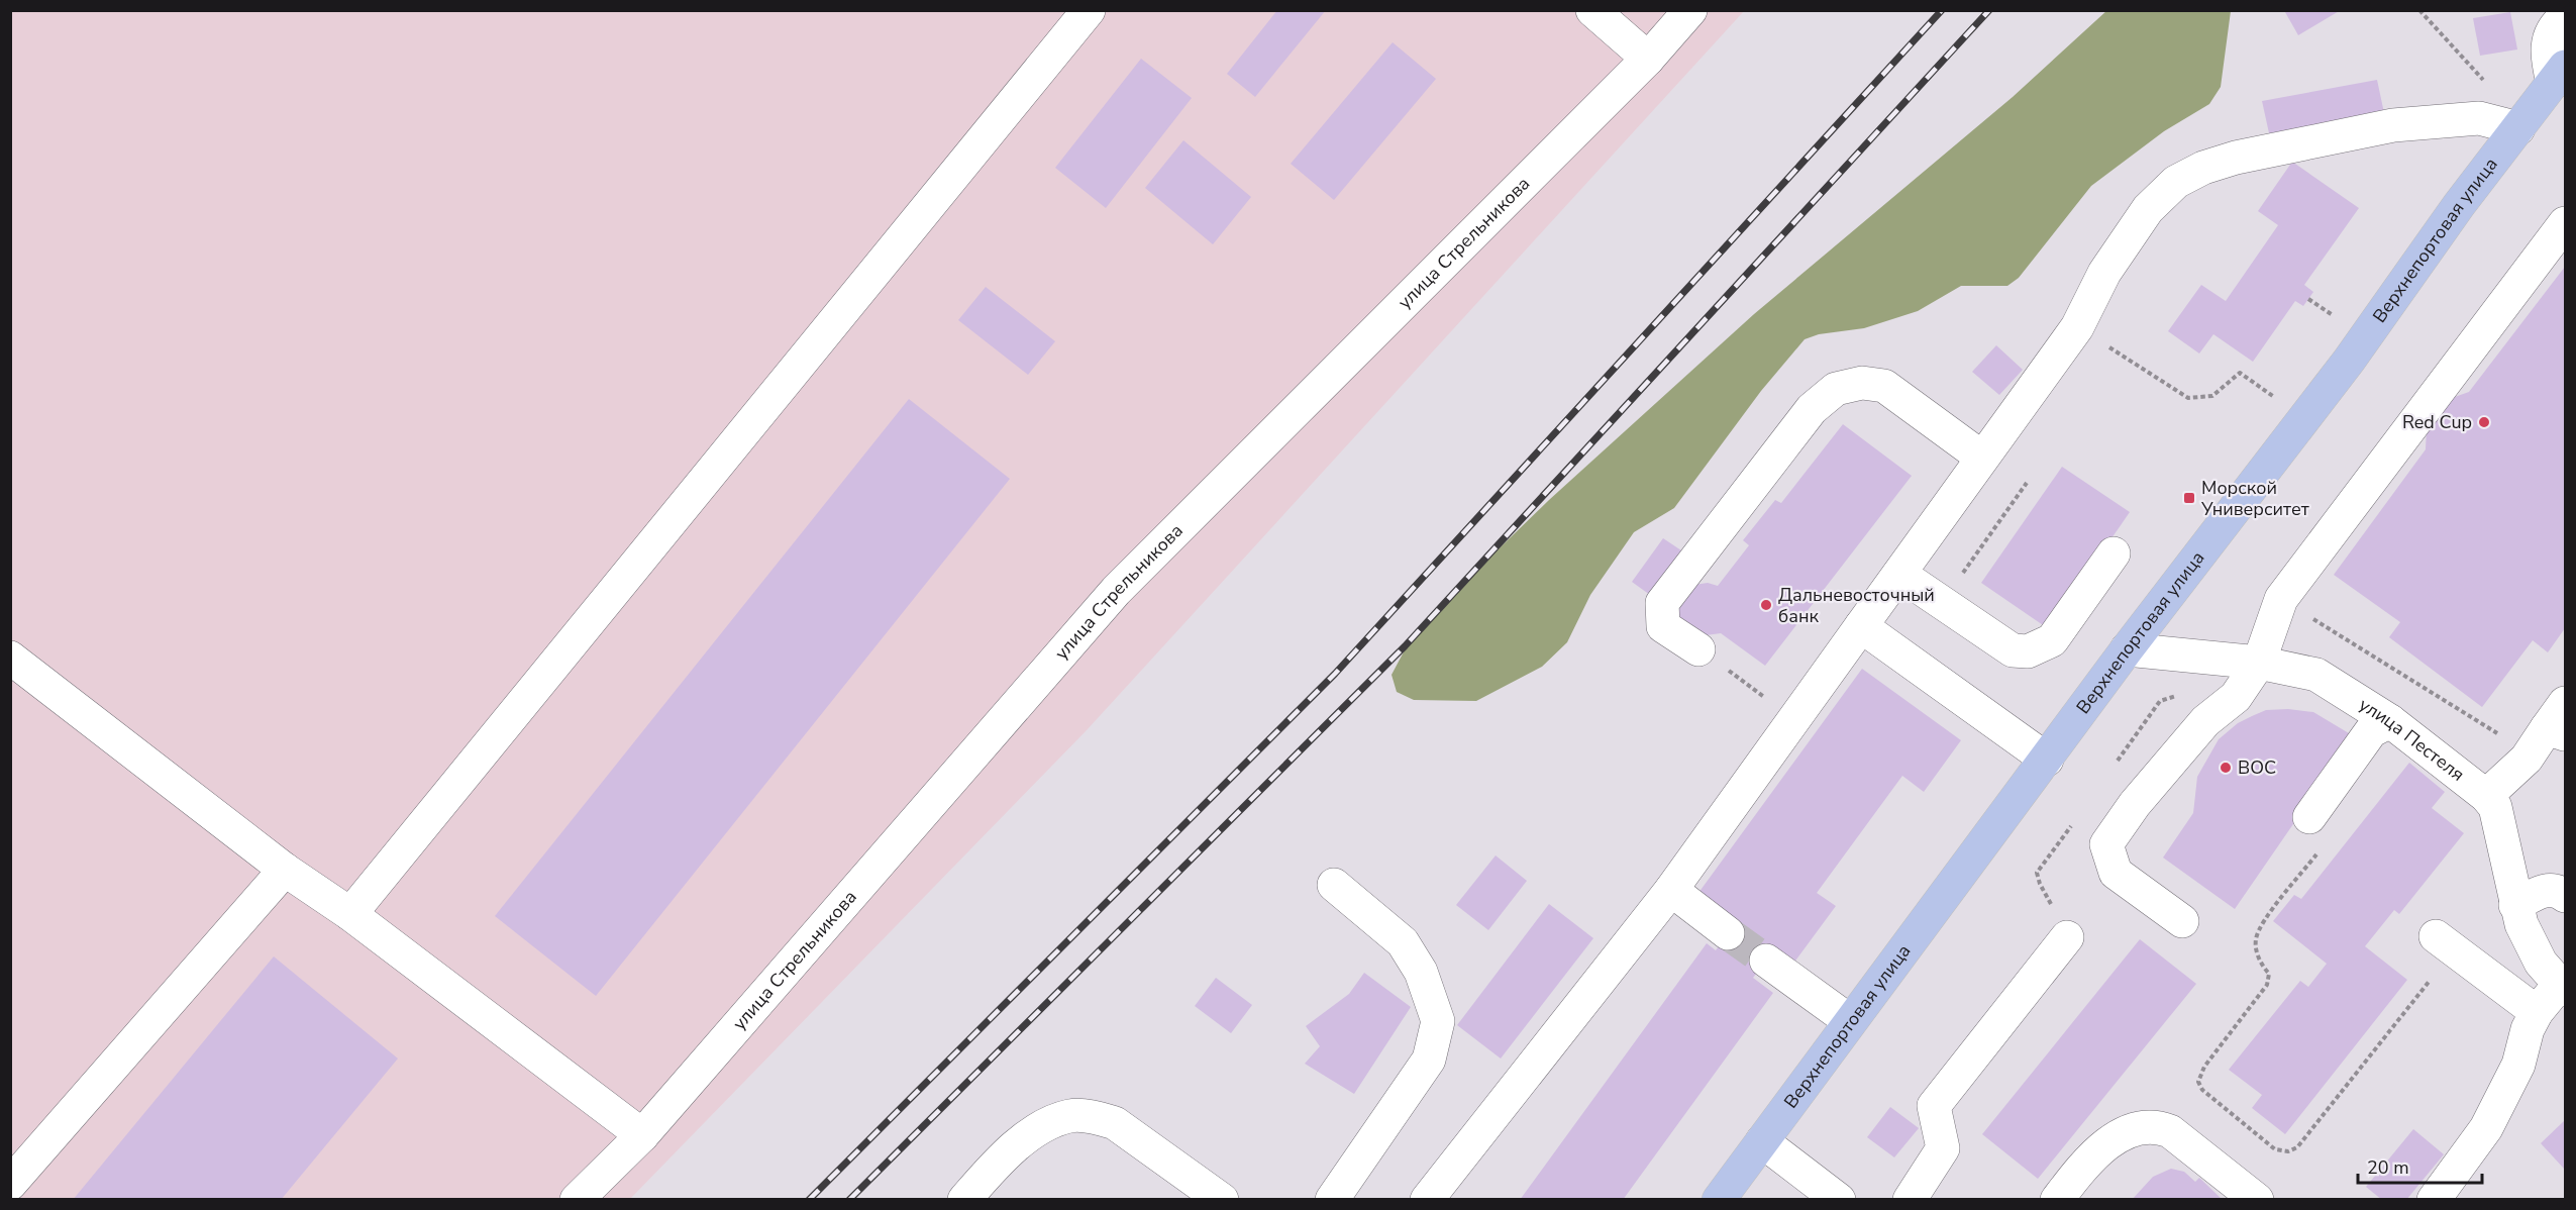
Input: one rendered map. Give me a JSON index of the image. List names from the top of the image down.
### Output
{
  "streets": {
    "main road": ["Верхнепортовая улица"],
    "street": ["улица Стрельникова", "улица Пестеля"]
  },
  "crossings": [
    ["Верхнепортовая улица", "улица Пестеля"]
  ],
  "places": {
    "other": ["Red Cup", "Дальневосточный банк", "BOC"],
    "transit": ["Морской Университет"]
  },
  "scale_bar": "20 m"
}
